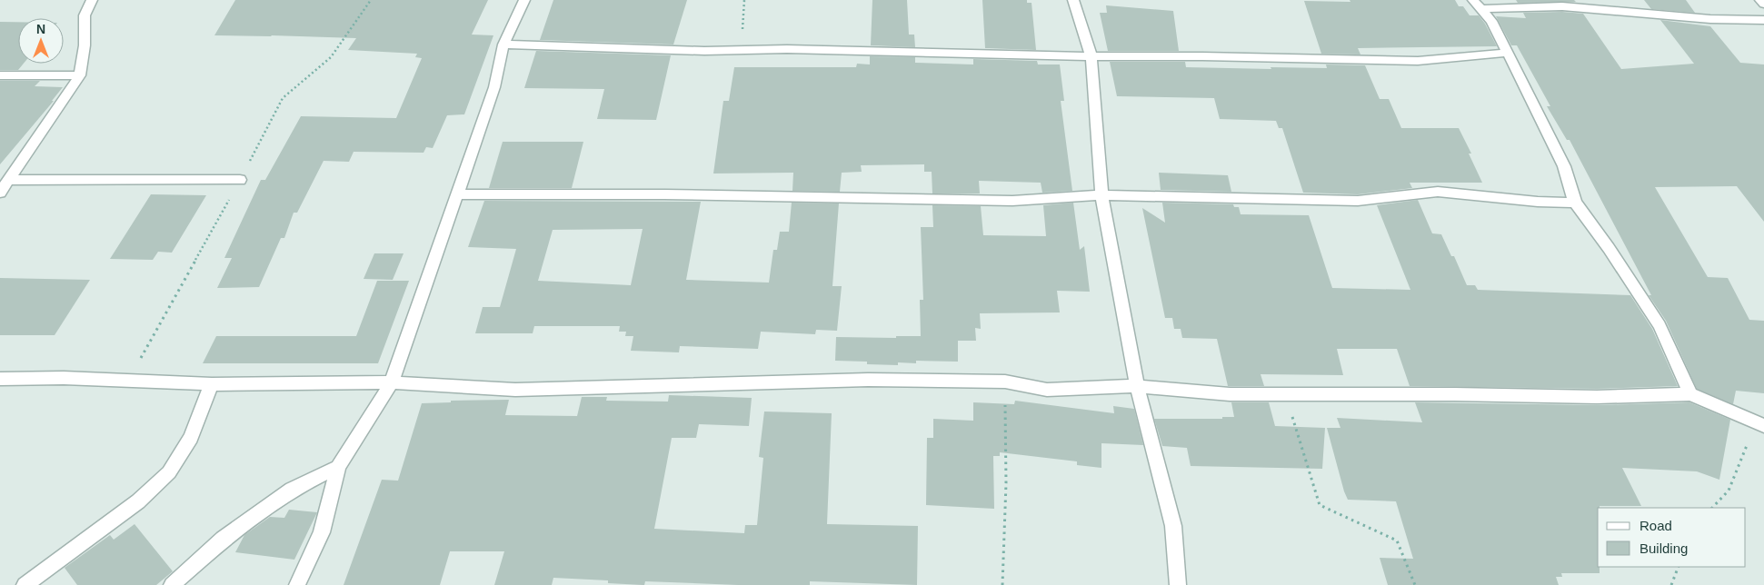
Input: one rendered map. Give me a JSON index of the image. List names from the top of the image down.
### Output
{
  "legend": ["Road", "Building"],
  "north": "top"
}
